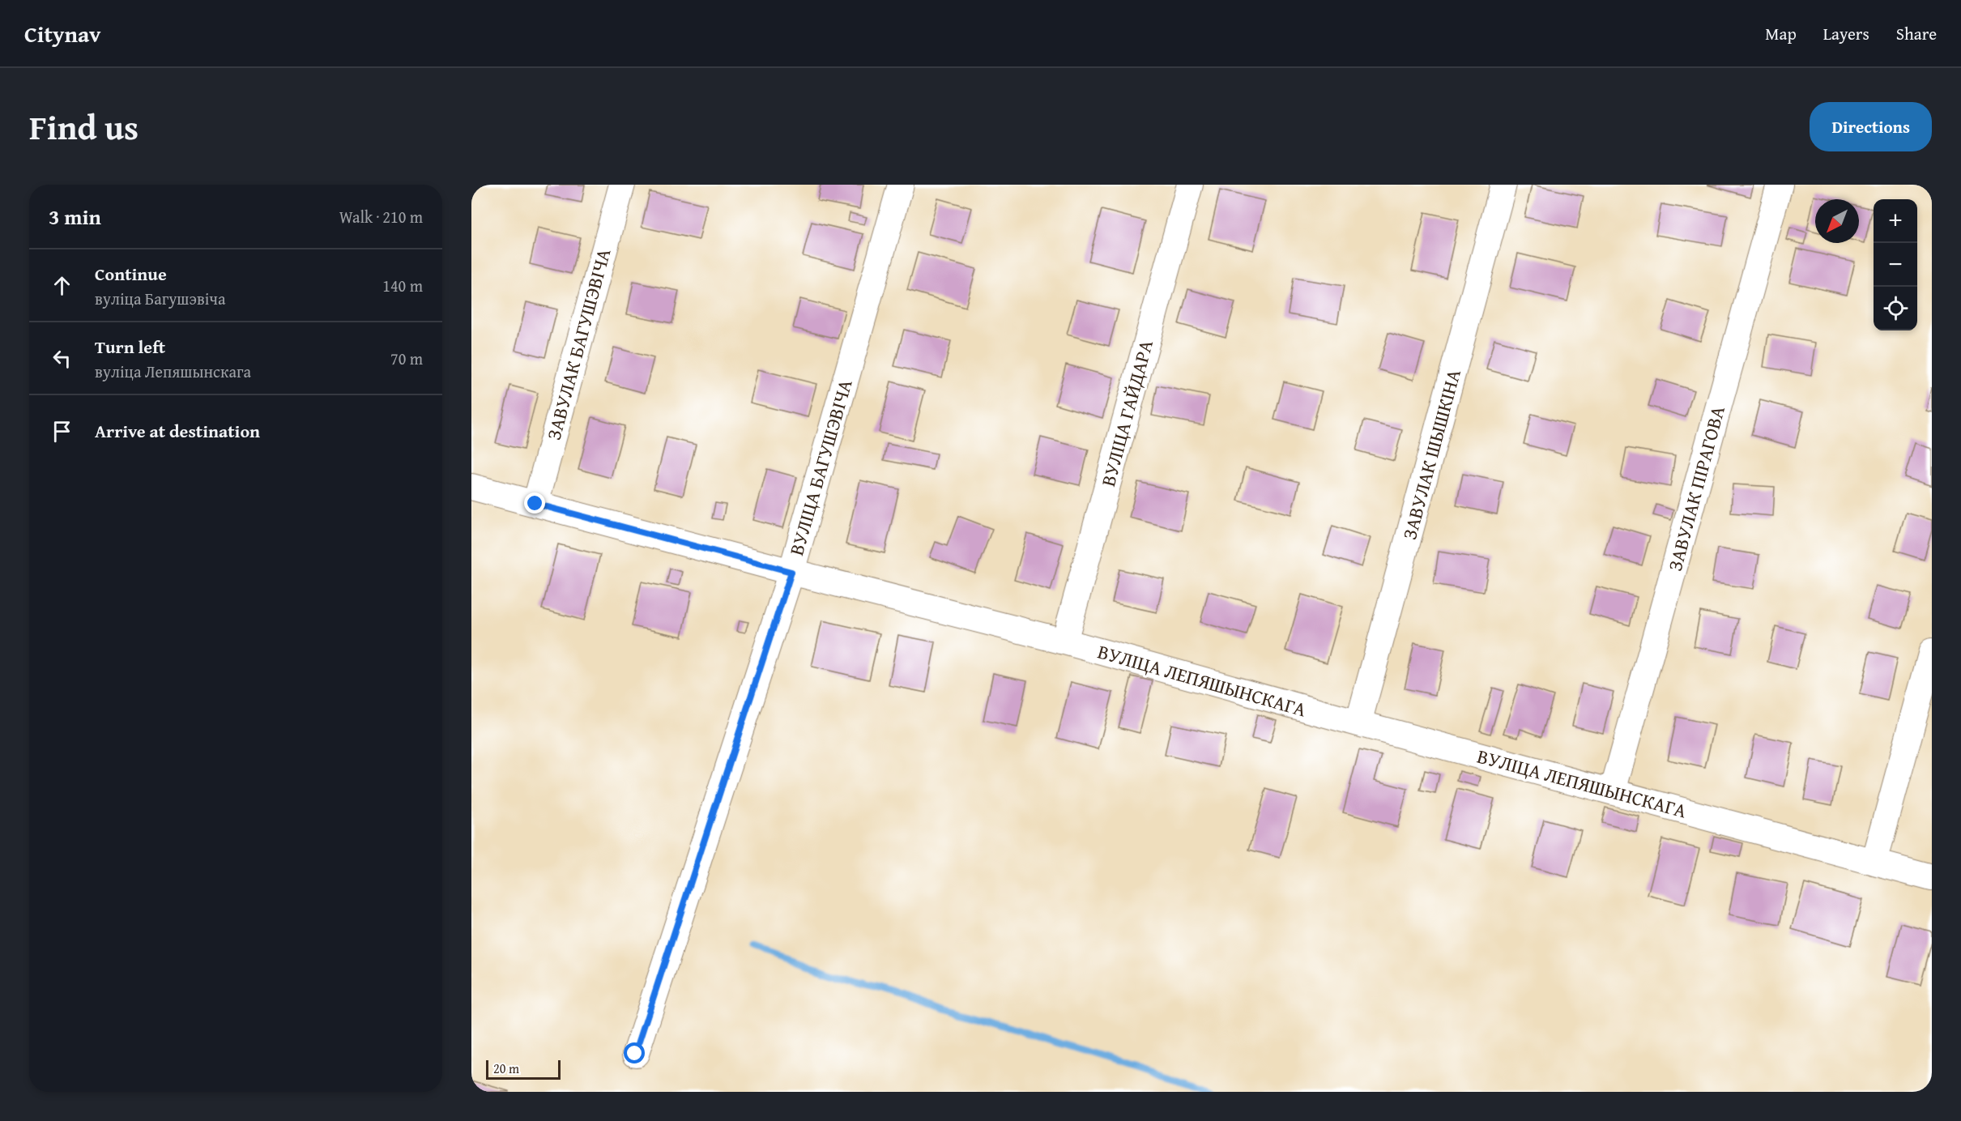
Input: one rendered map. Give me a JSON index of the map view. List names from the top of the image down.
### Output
{
  "streets": {
    "street": [
      "ЗАВУЛАК БАГУШЭВІЧА",
      "ВУЛІЦА ГАЙДАРА",
      "ЗАВУЛАК ШЫШКІНА",
      "ВУЛІЦА БАГУШЭВІЧА",
      "ЗАВУЛАК ПІРАГОВА",
      "ВУЛІЦА ЛЕПЯШЫНСКАГА"
    ]
  },
  "crossings": [
    ["ЗАВУЛАК БАГУШЭВІЧА", "ВУЛІЦА ЛЕПЯШЫНСКАГА"],
    ["ВУЛІЦА ГАЙДАРА", "ВУЛІЦА ЛЕПЯШЫНСКАГА"],
    ["ЗАВУЛАК ШЫШКІНА", "ВУЛІЦА ЛЕПЯШЫНСКАГА"],
    ["ВУЛІЦА БАГУШЭВІЧА", "ВУЛІЦА ЛЕПЯШЫНСКАГА"],
    ["ЗАВУЛАК ПІРАГОВА", "ВУЛІЦА ЛЕПЯШЫНСКАГА"]
  ],
  "scale_bar": "20 m",
  "north": "bottom left",
  "page": {
    "header": "Citynav",
    "nav": ["Map", "Layers", "Share"],
    "title": "Find us",
    "buttons": "Directions",
    "heading": ["3 min", "Walk · 210 m"],
    "map_buttons": ["+", "−"],
    "list": [
      ["Continue", "вуліца Багушэвіча", "140 m"],
      ["Turn left", "вуліца Лепяшынскага", "70 m"],
      "Arrive at destination"
    ],
    "scale": "20 m"
  }
}
